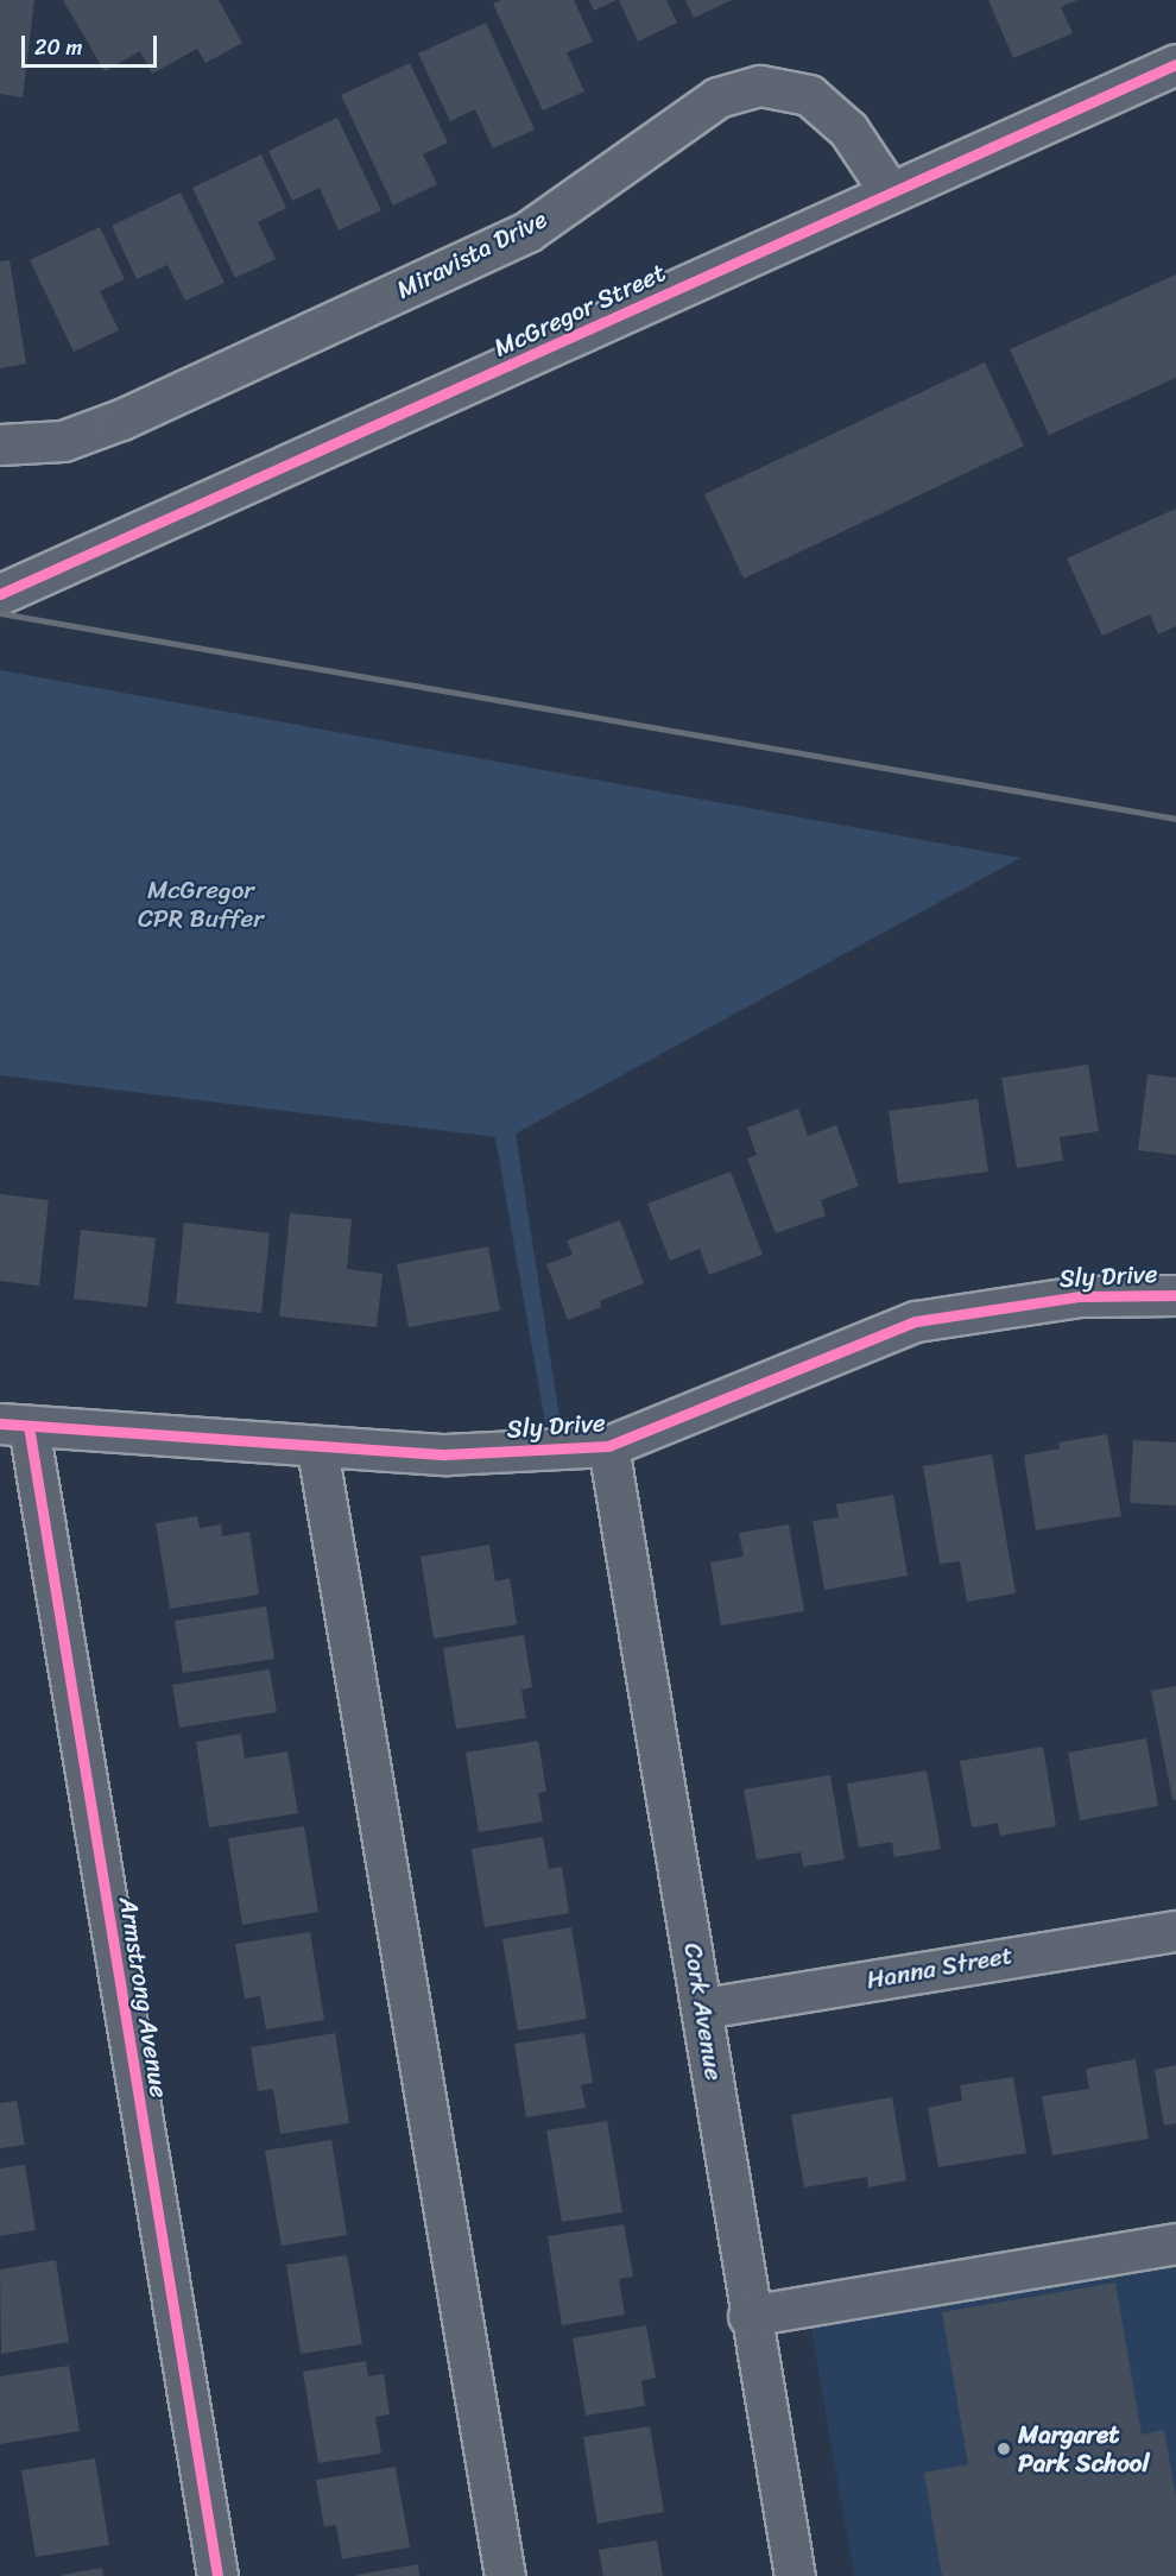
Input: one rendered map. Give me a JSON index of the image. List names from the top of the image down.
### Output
{
  "streets": {
    "street": [
      "Miravista Drive",
      "McGregor Street",
      "Sly Drive",
      "Hanna Street",
      "Armstrong Avenue",
      "Cork Avenue"
    ]
  },
  "crossings": [
    ["Miravista Drive", "McGregor Street"],
    ["Sly Drive", "Armstrong Avenue"],
    ["Sly Drive", "Cork Avenue"],
    ["Hanna Street", "Cork Avenue"]
  ],
  "parks": ["McGregor CPR Buffer"],
  "places": ["Margaret Park School"],
  "scale_bar": "20 m"
}
